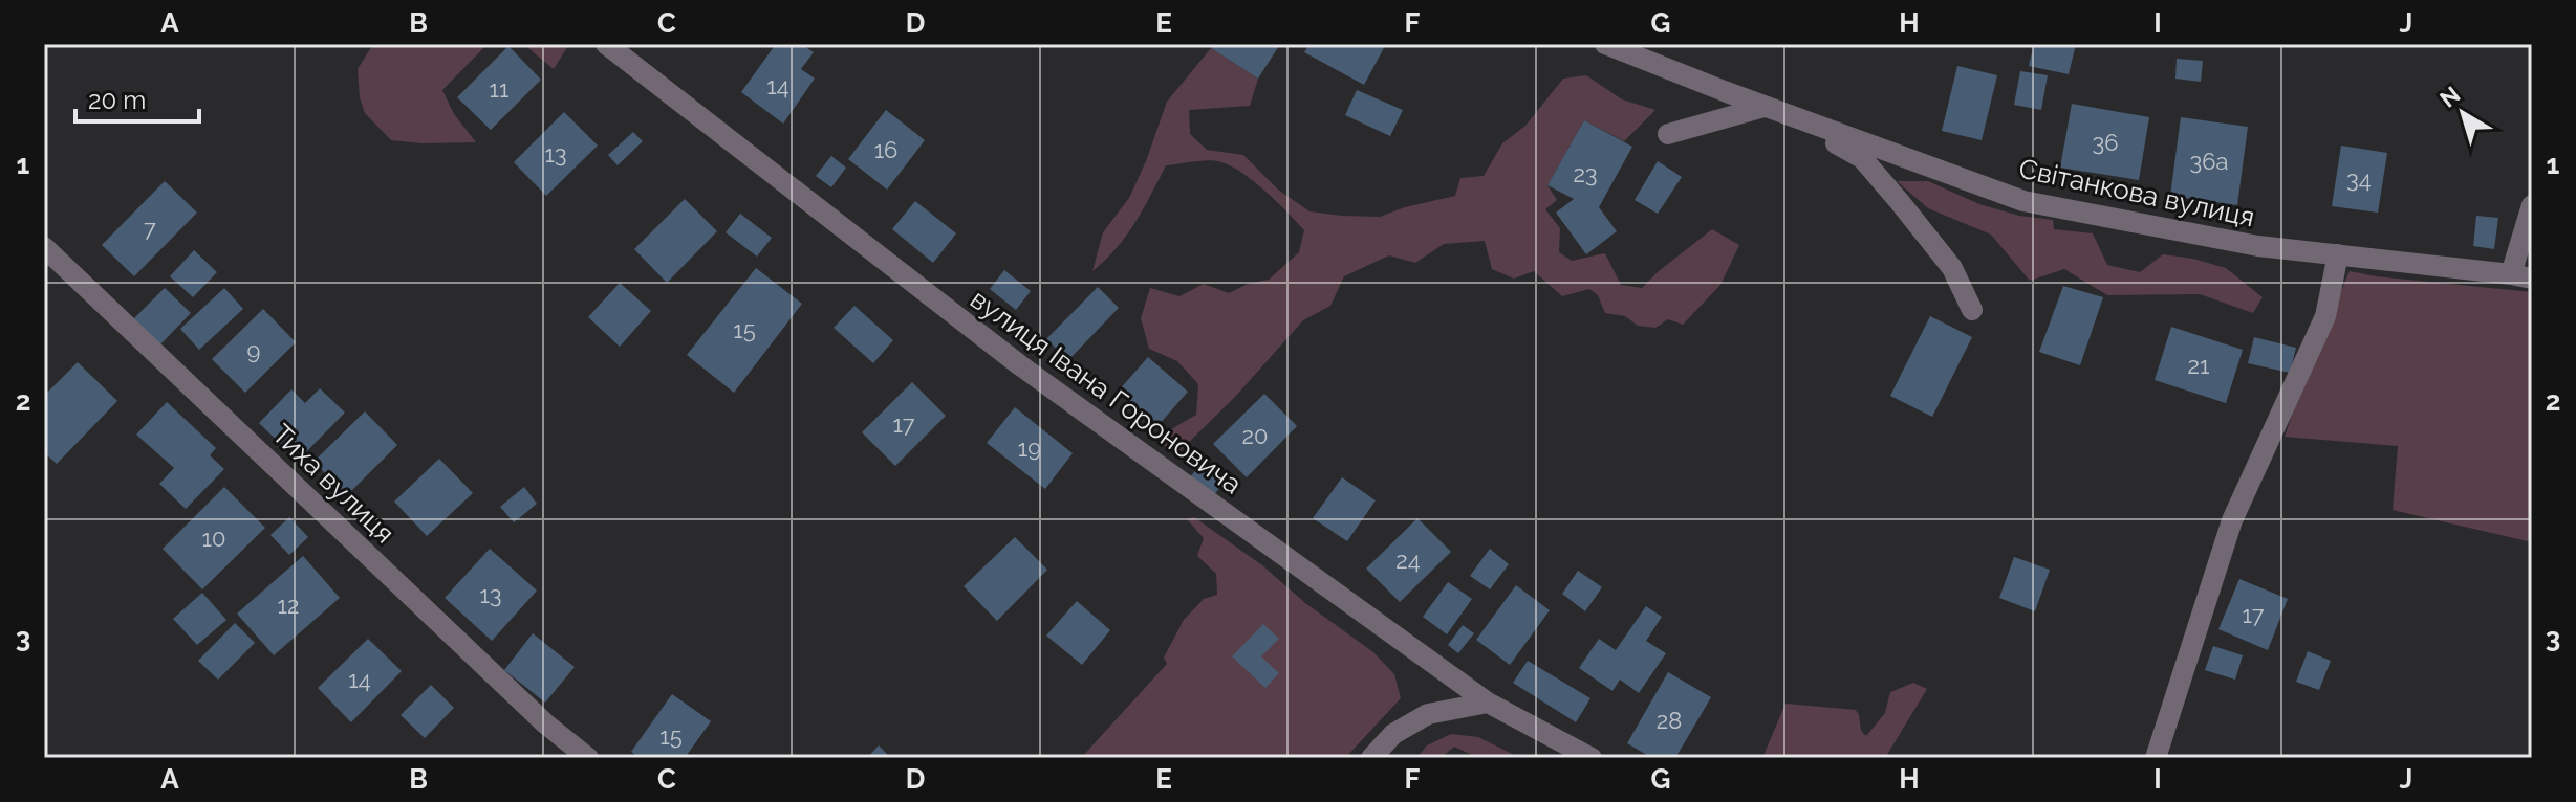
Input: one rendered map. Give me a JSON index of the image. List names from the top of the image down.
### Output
{
  "streets": {
    "street": ["Світанкова вулиця", "вулиця Івана Гороновича", "Тиха вулиця"]
  },
  "house_numbers": [
    "14",
    "11",
    "36",
    "16",
    "13",
    "36а",
    "23",
    "34",
    "7",
    "15",
    "9",
    "21",
    "17",
    "20",
    "19",
    "10",
    "24",
    "13",
    "12",
    "17",
    "14",
    "28",
    "15"
  ],
  "scale_bar": "20 m",
  "north": "top left",
  "grid": {
    "columns": [
      "A",
      "B",
      "C",
      "D",
      "E",
      "F",
      "G",
      "H",
      "I",
      "J"
    ],
    "rows": ["1", "2", "3"]
  }
}
